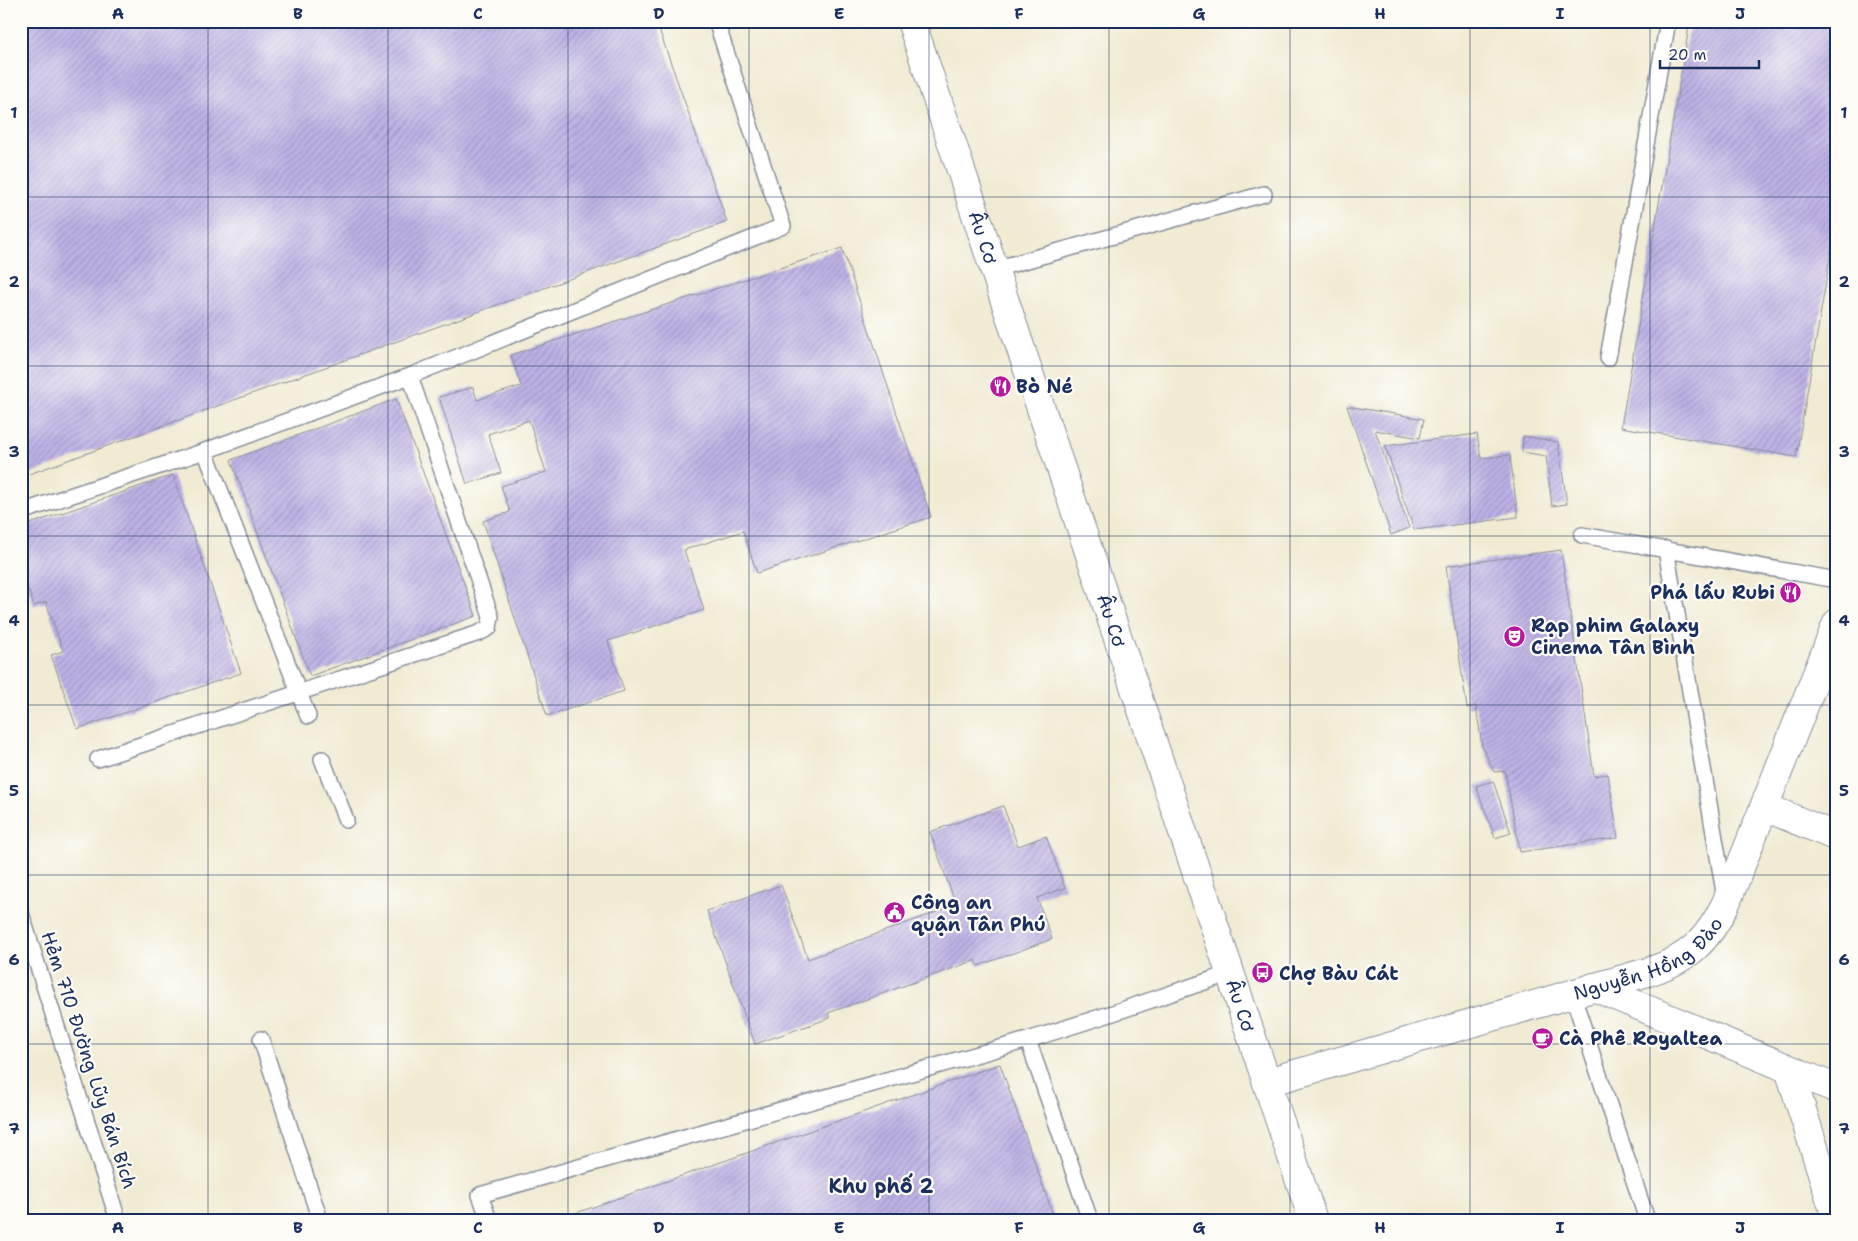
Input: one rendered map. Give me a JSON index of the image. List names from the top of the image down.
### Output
{
  "streets": {
    "street": ["Âu Cơ", "Nguyễn Hồng Đào"],
    "lane": ["Hẻm 710 Đường Lũy Bán Bích"]
  },
  "crossings": [
    ["Âu Cơ", "Nguyễn Hồng Đào"]
  ],
  "districts": ["Khu phố 2"],
  "places": {
    "restaurant": ["Bò Né", "Phá lấu Rubi"],
    "theatre": ["Rạp phim Galaxy Cinema Tân Bình"],
    "public building": ["Công an quận Tân Phú"],
    "bus stop": ["Chợ Bàu Cát"],
    "cafe": ["Cà Phê Royaltea"]
  },
  "scale_bar": "20 m",
  "grid": {
    "columns": [
      "A",
      "B",
      "C",
      "D",
      "E",
      "F",
      "G",
      "H",
      "I",
      "J"
    ],
    "rows": [
      "1",
      "2",
      "3",
      "4",
      "5",
      "6",
      "7"
    ]
  }
}
